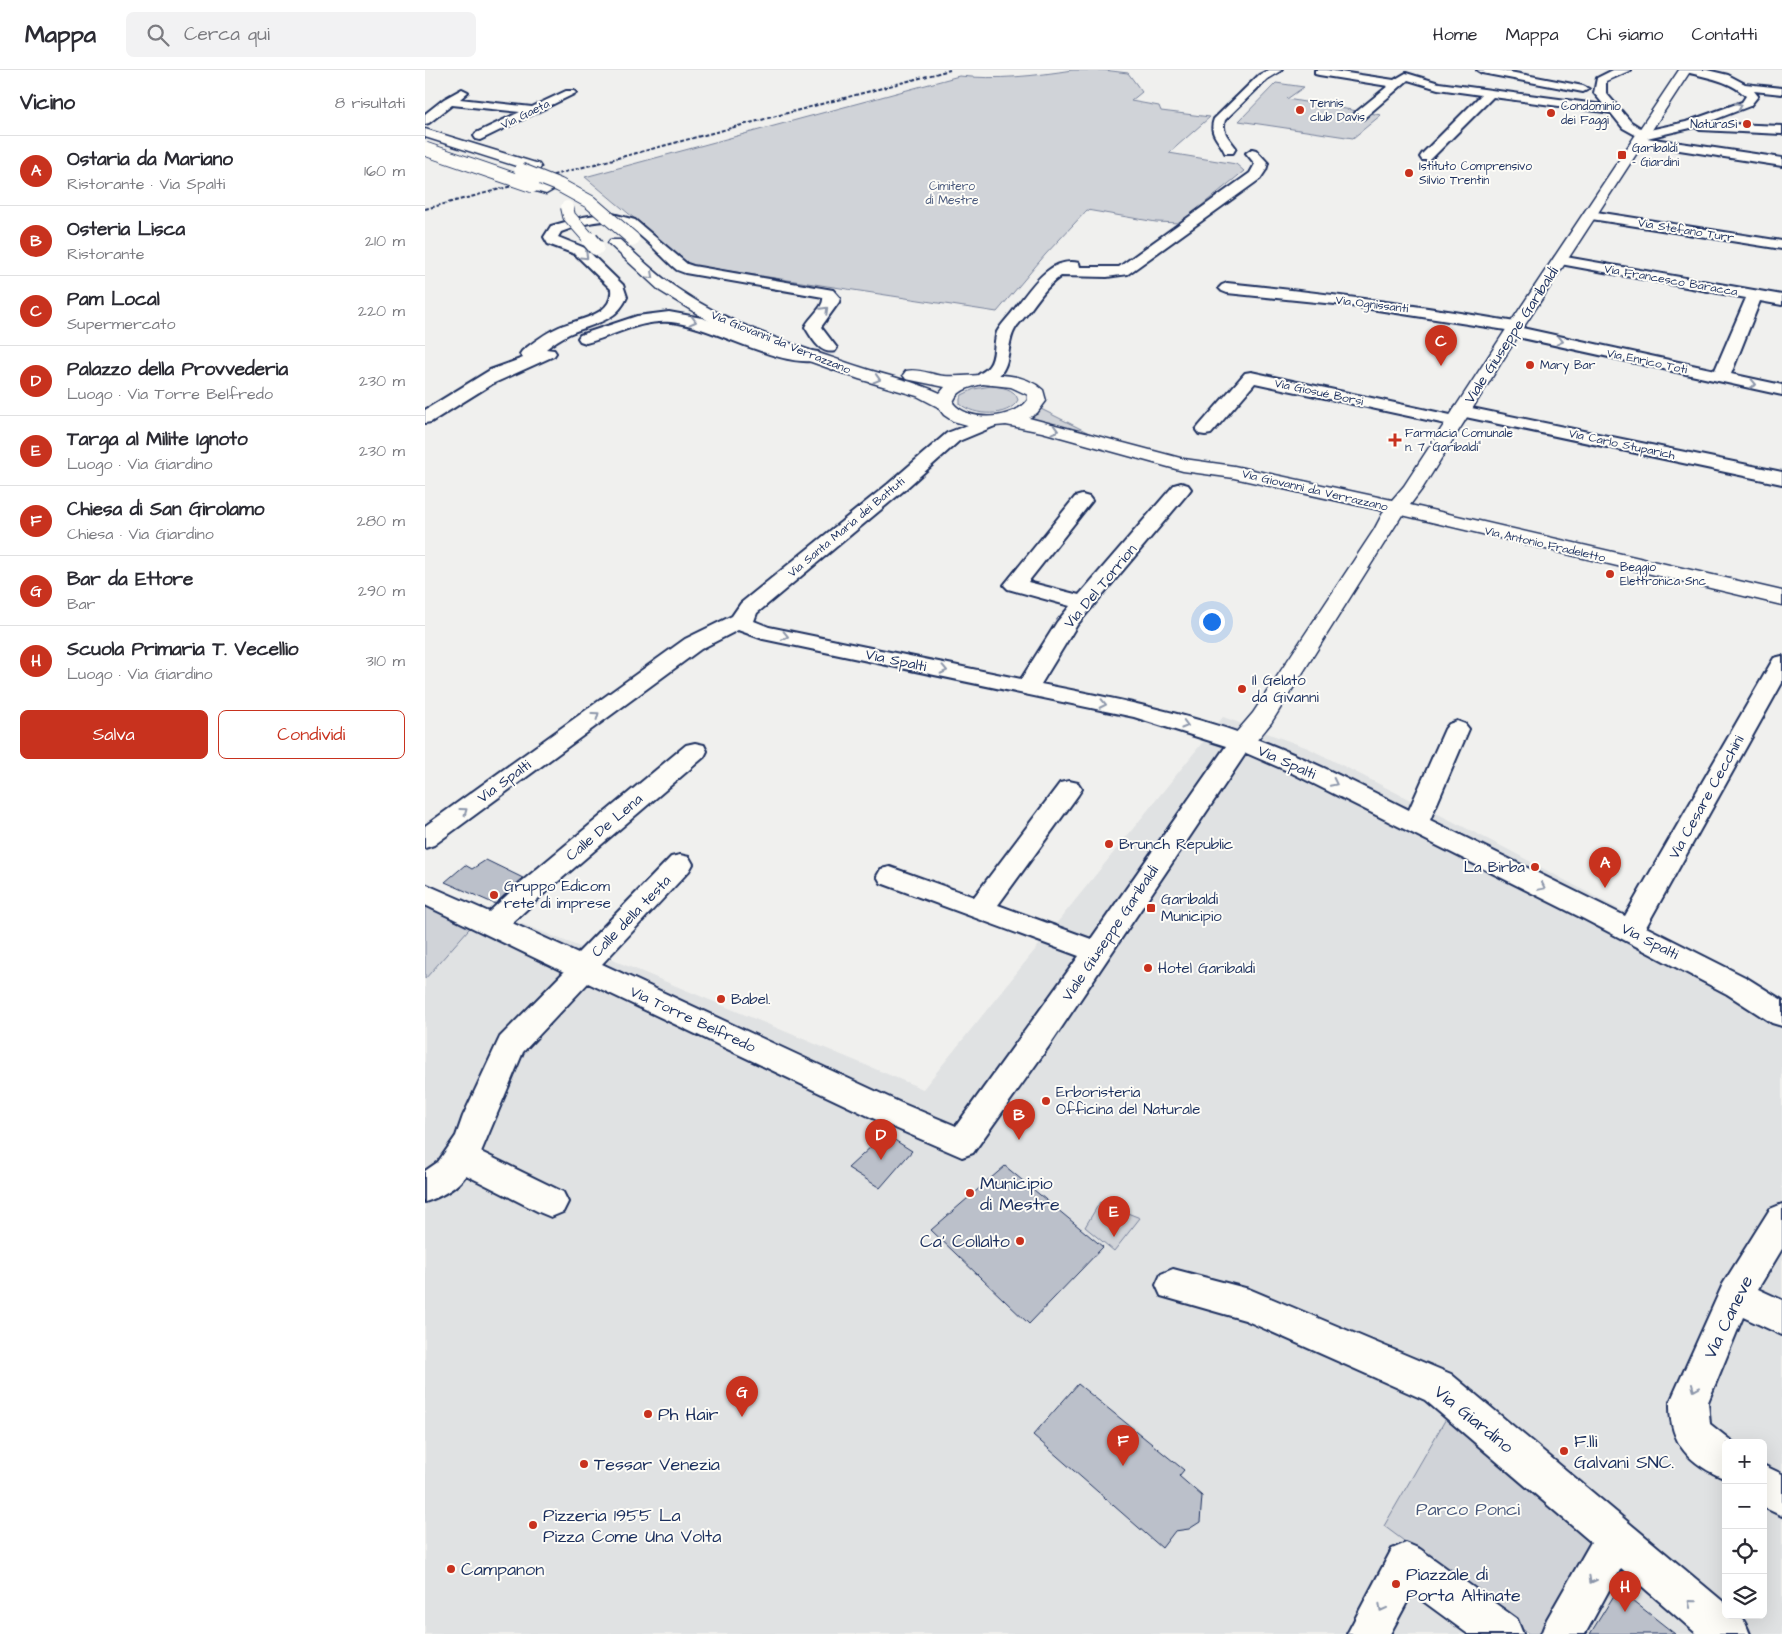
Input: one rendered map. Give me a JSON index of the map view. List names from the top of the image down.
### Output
{
  "streets": {
    "main road": ["Viale Giuseppe Garibaldi", "Via Giovanni da Verrazzano", "Via Antonio Fradeletto"],
    "street": [
      "Via Gaeta",
      "Via Stefano Turr",
      "Via Francesco Baracca",
      "Via Ognissanti",
      "Via Enrico Toti",
      "Via Giosué Borsi",
      "Via Carlo Stuparich",
      "Via Santa Maria dei Battuti",
      "Via Del Torrion",
      "Via Spalti",
      "Via Cesare Cecchini",
      "Calle De Lena",
      "Calle della testa",
      "Via Torre Belfredo",
      "Via Caneve",
      "Via Giardino"
    ]
  },
  "crossings": [
    ["Via Stefano Turr", "Viale Giuseppe Garibaldi"],
    ["Via Francesco Baracca", "Viale Giuseppe Garibaldi"],
    ["Via Ognissanti", "Viale Giuseppe Garibaldi"],
    ["Via Ognissanti", "Via Enrico Toti"],
    ["Viale Giuseppe Garibaldi", "Via Giovanni da Verrazzano"],
    ["Viale Giuseppe Garibaldi", "Via Enrico Toti"],
    ["Viale Giuseppe Garibaldi", "Via Giosué Borsi"],
    ["Viale Giuseppe Garibaldi", "Via Carlo Stuparich"],
    ["Viale Giuseppe Garibaldi", "Via Antonio Fradeletto"],
    ["Viale Giuseppe Garibaldi", "Via Spalti"],
    ["Viale Giuseppe Garibaldi", "Via Torre Belfredo"],
    ["Via Giovanni da Verrazzano", "Via Santa Maria dei Battuti"],
    ["Via Giovanni da Verrazzano", "Via Antonio Fradeletto"],
    ["Via Giosué Borsi", "Via Carlo Stuparich"],
    ["Via Santa Maria dei Battuti", "Via Spalti"],
    ["Via Del Torrion", "Via Spalti"],
    ["Via Spalti", "Via Cesare Cecchini"],
    ["Calle De Lena", "Via Torre Belfredo"],
    ["Calle della testa", "Via Torre Belfredo"]
  ],
  "one_way": ["Via Spalti", "Via Caneve"],
  "parks": ["Cimitero di Mestre", "Parco Ponci"],
  "places": {
    "other": [
      "Tennis club Davis",
      "Condominio dei Faggi",
      "NaturaSì",
      "Istituto Comprensivo Silvio Trentin",
      "Mary Bar",
      "Beggio Elettronica Snc",
      "Il Gelato da Givanni",
      "Brunch Republic",
      "La Birba",
      "Gruppo Edicom rete di imprese",
      "Hotel Garibaldi",
      "Babel.",
      "Erboristeria Officina del Naturale",
      "Municipio di Mestre",
      "Ca' Collalto",
      "Ph Hair",
      "F.lli Galvani SNC.",
      "Tessar Venezia",
      "Pizzeria 1955 La Pizza Come Una Volta",
      "Campanon",
      "Piazzale di Porta Altinate"
    ],
    "transit": ["Garibaldi - Giardini", "Garibaldi Municipio"],
    "health": ["Farmacia Comunale n. 7 \"Garibaldi\""]
  },
  "page": {
    "header": "Mappa",
    "search": "Cerca qui",
    "nav": [
      "Home",
      "Mappa",
      "Chi siamo",
      "Contatti"
    ],
    "heading": ["Vicino", "8 risultati"],
    "list": [
      {
        "mark": "A",
        "name": "Ostaria da Mariano",
        "note": "Ristorante · Via Spalti",
        "value": "160 m"
      },
      {
        "mark": "B",
        "name": "Osteria Lisca",
        "note": "Ristorante",
        "value": "210 m"
      },
      {
        "mark": "C",
        "name": "Pam Local",
        "note": "Supermercato",
        "value": "220 m"
      },
      {
        "mark": "D",
        "name": "Palazzo della Provvederia",
        "note": "Luogo · Via Torre Belfredo",
        "value": "230 m"
      },
      {
        "mark": "E",
        "name": "Targa al Milite Ignoto",
        "note": "Luogo · Via Giardino",
        "value": "230 m"
      },
      {
        "mark": "F",
        "name": "Chiesa di San Girolamo",
        "note": "Chiesa · Via Giardino",
        "value": "280 m"
      },
      {
        "mark": "G",
        "name": "Bar da Ettore",
        "note": "Bar",
        "value": "290 m"
      },
      {
        "mark": "H",
        "name": "Scuola Primaria T. Vecellio",
        "note": "Luogo · Via Giardino",
        "value": "310 m"
      }
    ],
    "pins": [
      "C",
      "A",
      "B",
      "D",
      "E",
      "G",
      "F",
      "H"
    ],
    "buttons": ["Salva", "Condividi"],
    "map_buttons": ["+", "−"]
  }
}
